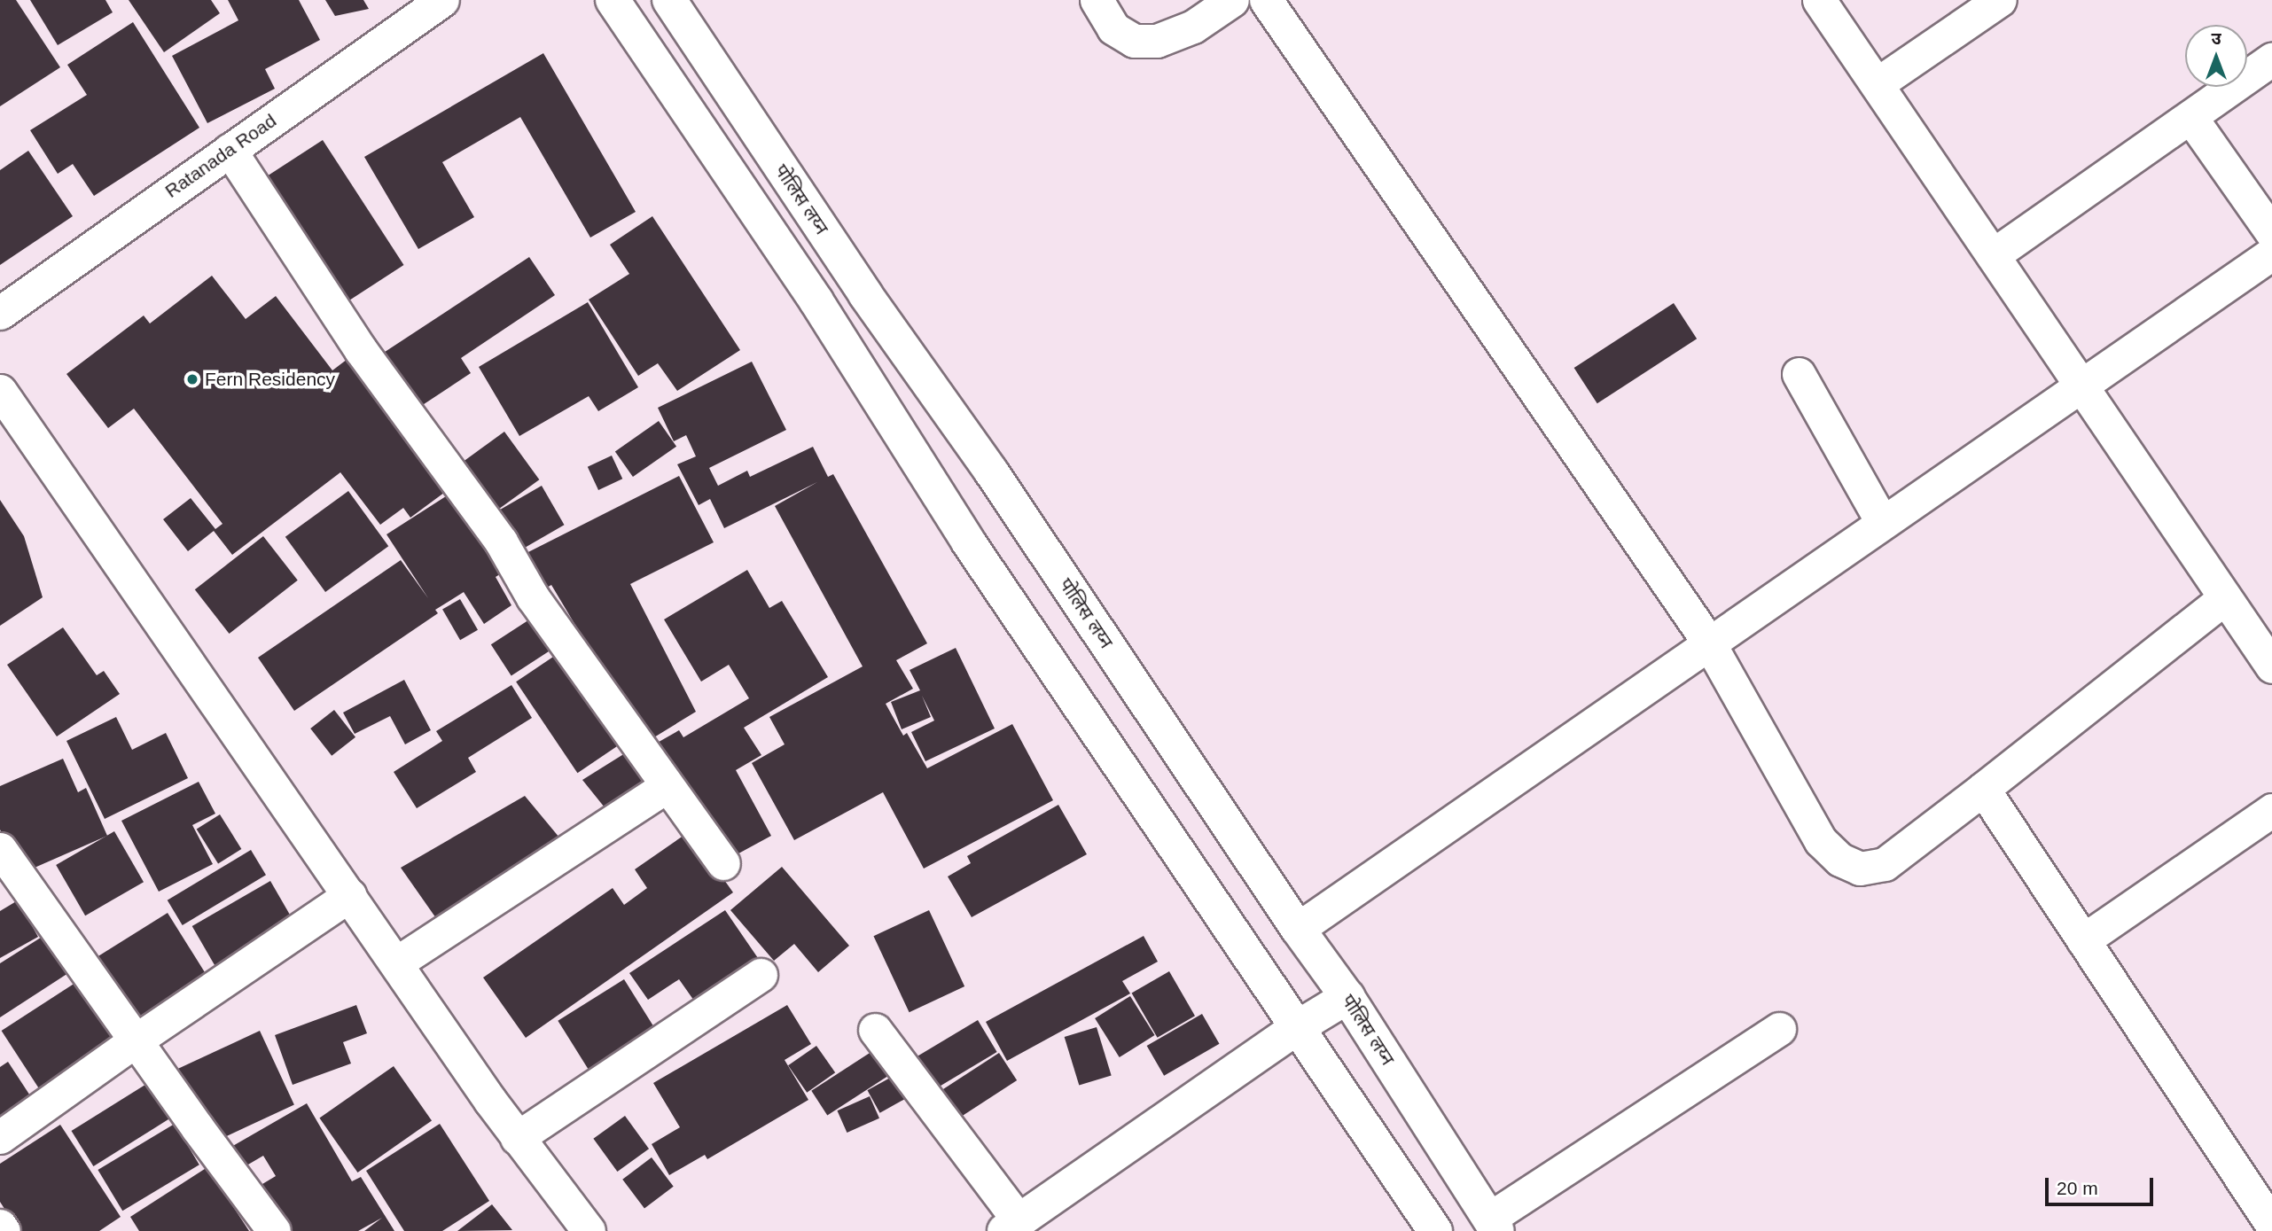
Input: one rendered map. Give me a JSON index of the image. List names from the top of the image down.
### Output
{
  "streets": {
    "street": ["Ratanada Road", "पोलिस लय्न"]
  },
  "places": ["Fern Residency"],
  "scale_bar": "20 m",
  "north": "top"
}
